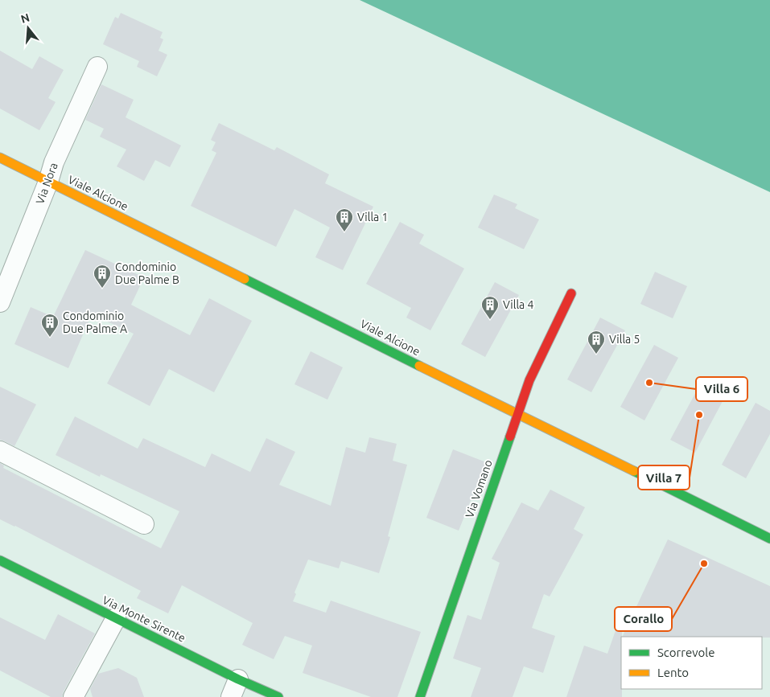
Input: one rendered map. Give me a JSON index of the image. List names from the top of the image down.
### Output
{
  "streets": {
    "street": [
      "Via Nora",
      "Viale Alcione",
      "Via Vomano",
      "Via Monte Sirente"
    ]
  },
  "crossings": [
    ["Via Nora", "Viale Alcione"],
    ["Viale Alcione", "Via Vomano"]
  ],
  "places": {
    "building": [
      "Villa 1",
      "Condominio Due Palme B",
      "Villa 4",
      "Condominio Due Palme A",
      "Villa 5"
    ],
    "other": ["Villa 6", "Villa 7", "Corallo"]
  },
  "legend": ["Scorrevole", "Lento"],
  "north": "top"
}
